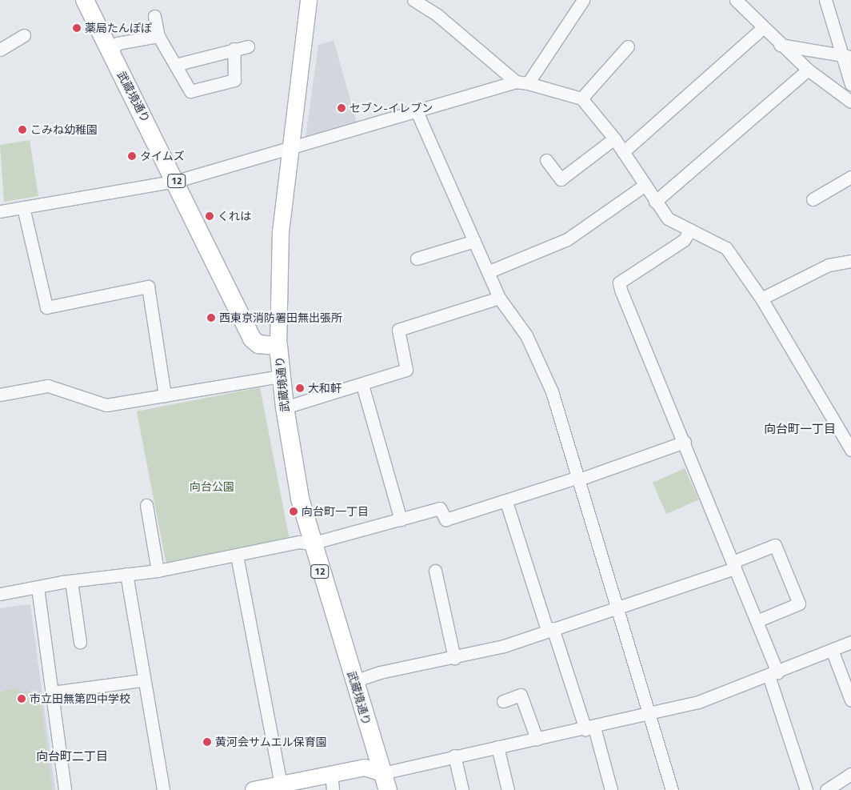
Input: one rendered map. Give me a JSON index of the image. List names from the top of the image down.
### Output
{
  "streets": {
    "main road": ["武蔵境通り", "12"]
  },
  "districts": ["向台町一丁目", "向台町二丁目"],
  "parks": ["向台公園"],
  "places": [
    "薬局たんぽぽ",
    "セブン-イレブン",
    "こみね幼稚園",
    "タイムズ",
    "くれは",
    "西東京消防署田無出張所",
    "大和軒",
    "向台町一丁目",
    "市立田無第四中学校",
    "黄河会サムエル保育園"
  ]
}
